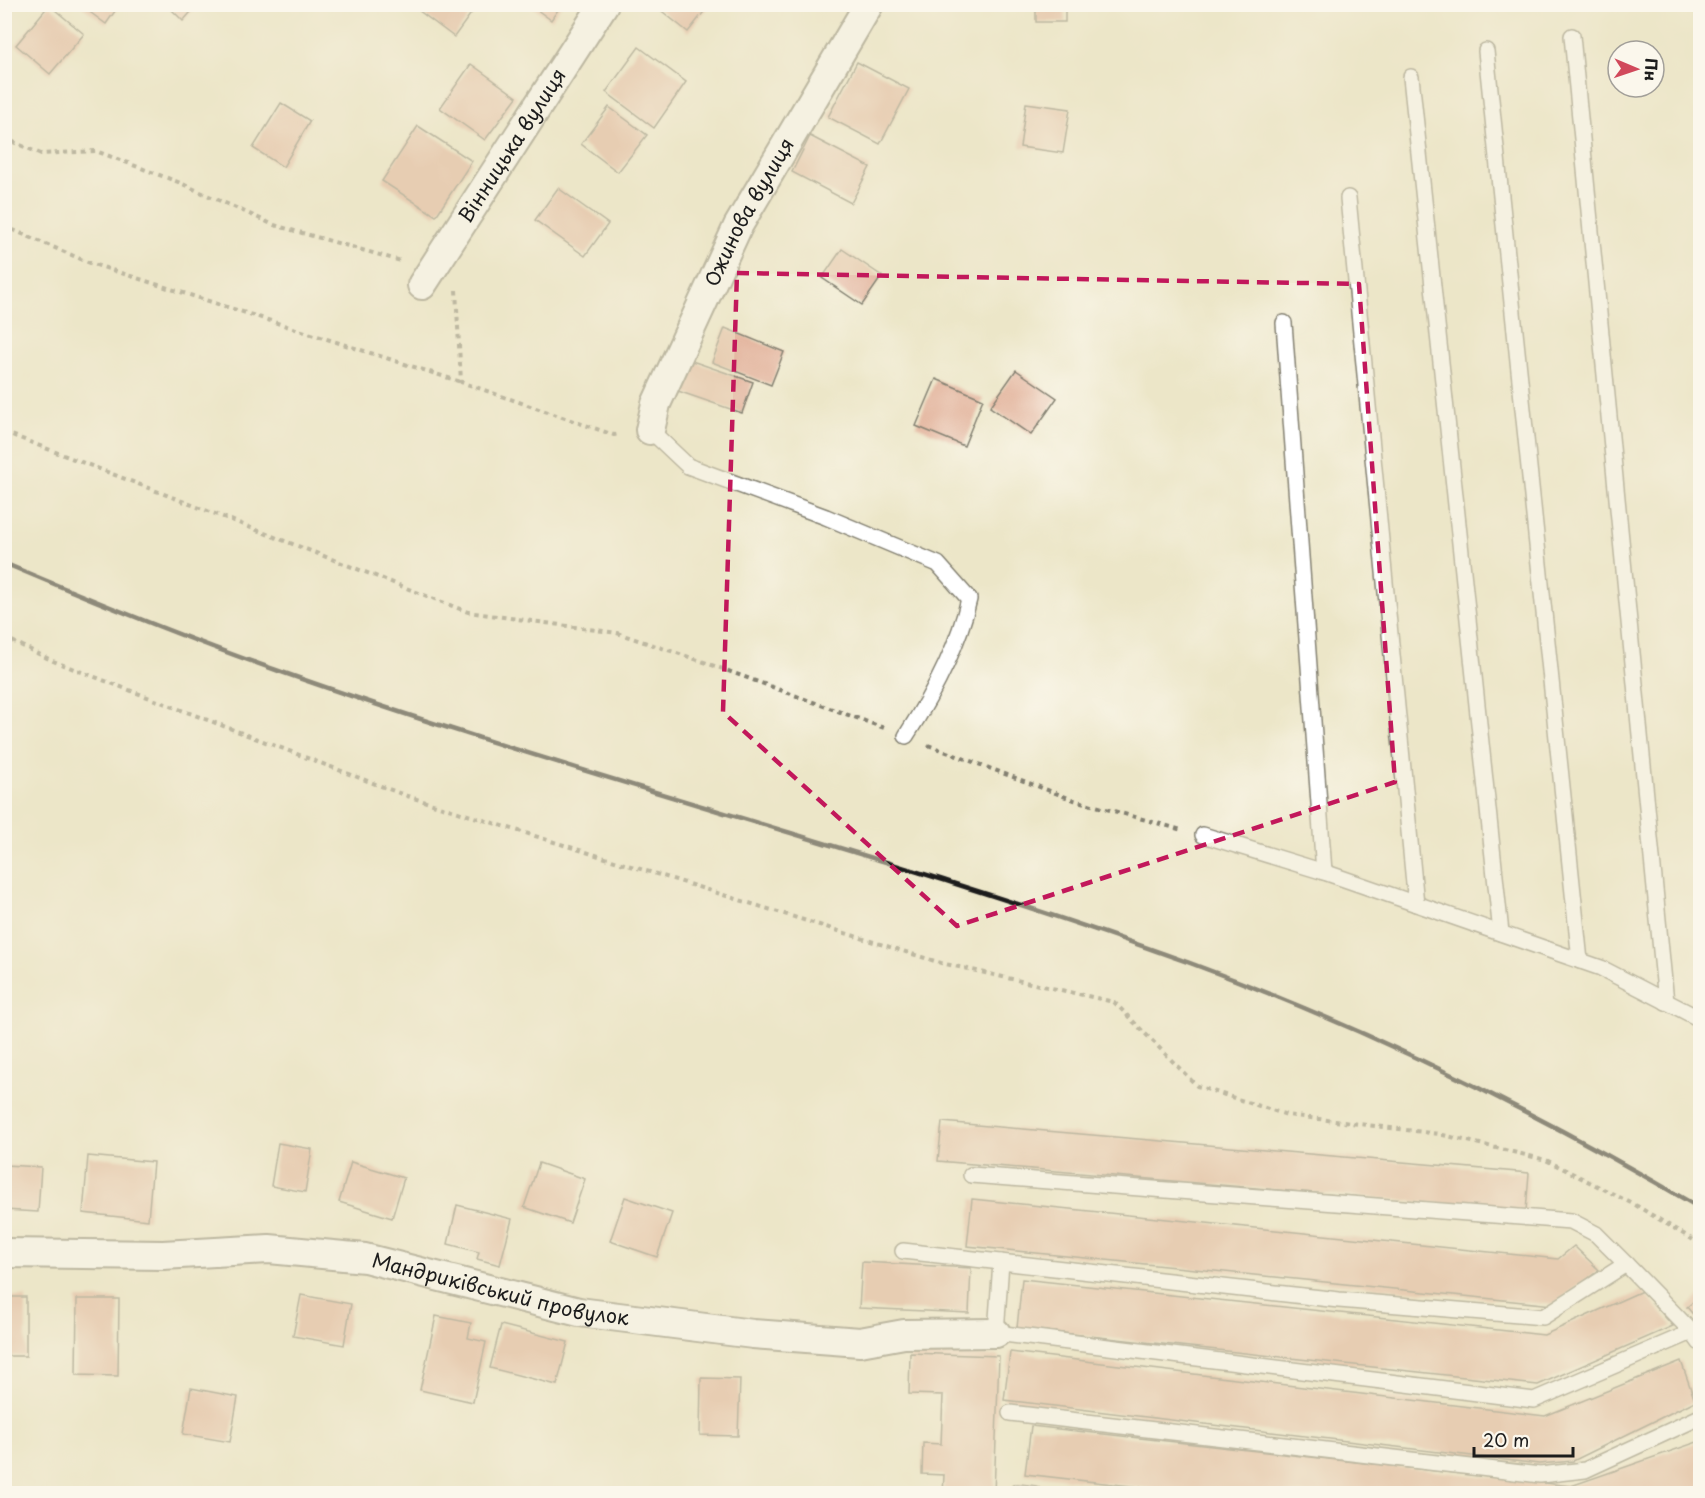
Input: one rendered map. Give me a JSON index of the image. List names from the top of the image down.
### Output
{
  "streets": {
    "street": ["Вінницька вулиця", "Ожинова вулиця", "Мандриківський провулок"]
  },
  "scale_bar": "20 m",
  "north": "right"
}
